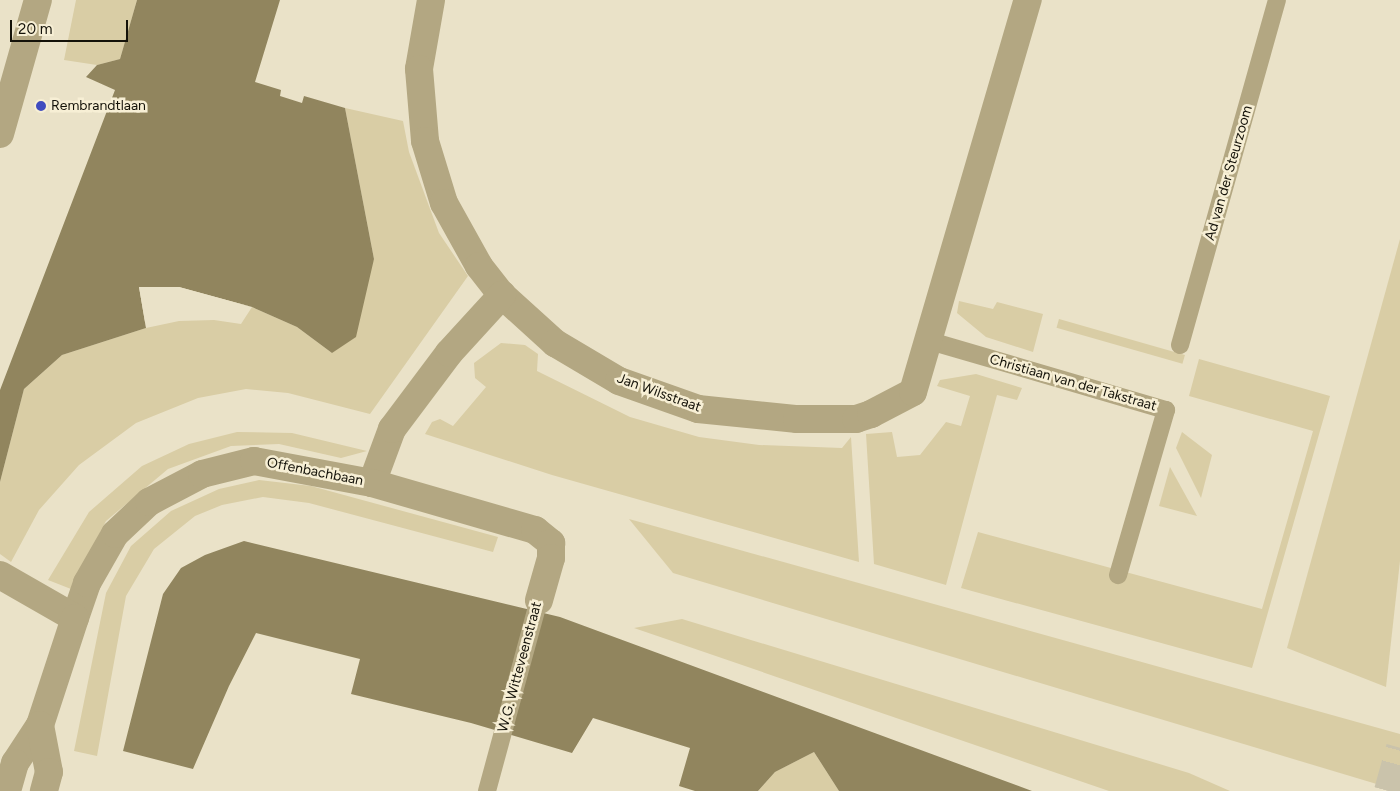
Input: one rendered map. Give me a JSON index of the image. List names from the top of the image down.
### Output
{
  "streets": {
    "street": ["Jan Wilsstraat", "Offenbachbaan", "W.G. Witteveenstraat"],
    "lane": ["Ad van der Steurzoom", "Christiaan van der Takstraat"]
  },
  "crossings": [
    ["Christiaan van der Takstraat", "Jan Wilsstraat"],
    ["Offenbachbaan", "W.G. Witteveenstraat"]
  ],
  "places": ["Rembrandtlaan"],
  "scale_bar": "20 m"
}
